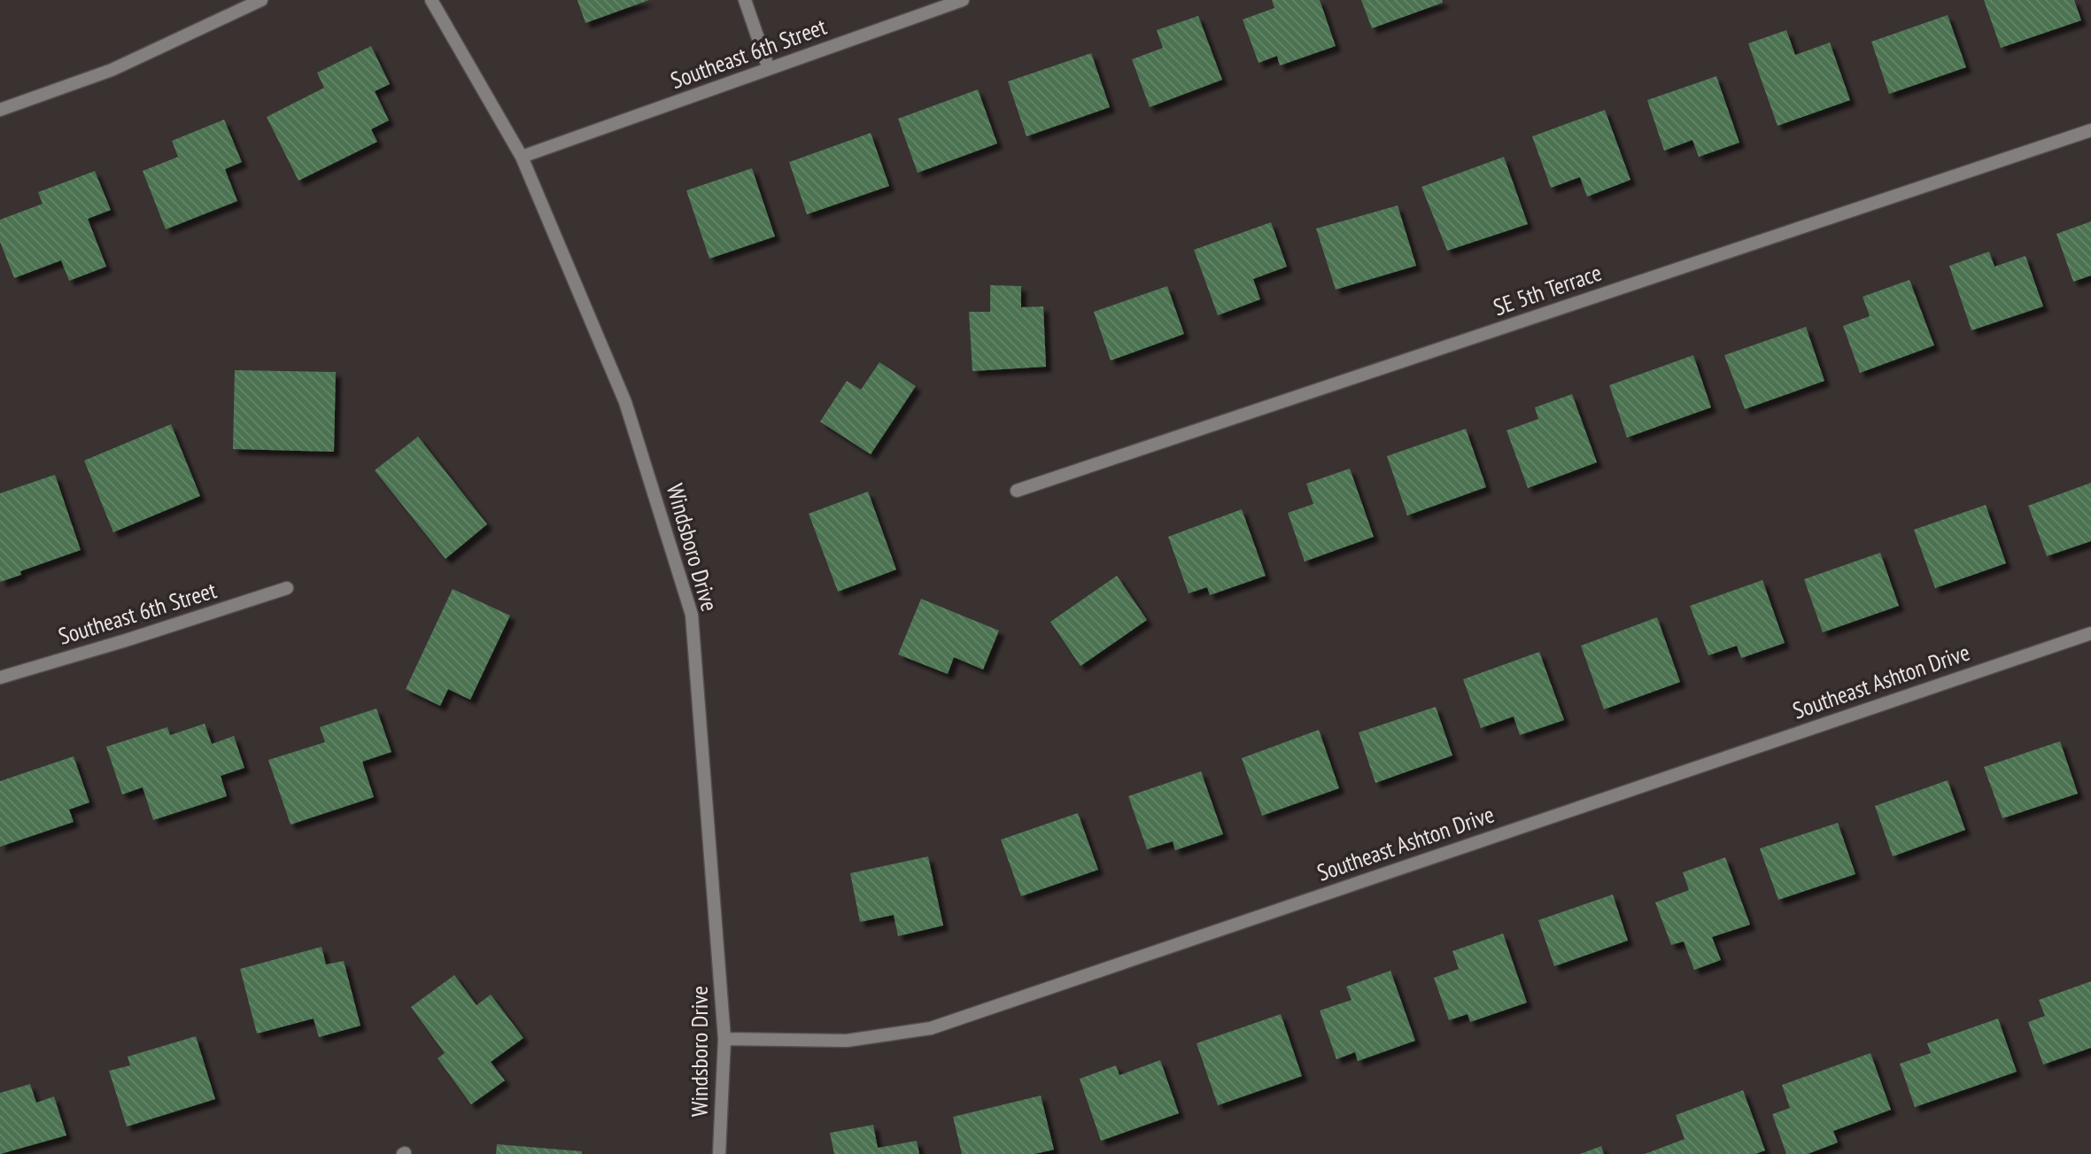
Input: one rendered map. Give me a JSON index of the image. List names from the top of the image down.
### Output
{
  "streets": {
    "street": [
      "Southeast 6th Street",
      "SE 5th Terrace",
      "Windsboro Drive",
      "Southeast Ashton Drive"
    ]
  },
  "crossings": [
    ["Southeast 6th Street", "Windsboro Drive"],
    ["Windsboro Drive", "Southeast Ashton Drive"]
  ]
}
